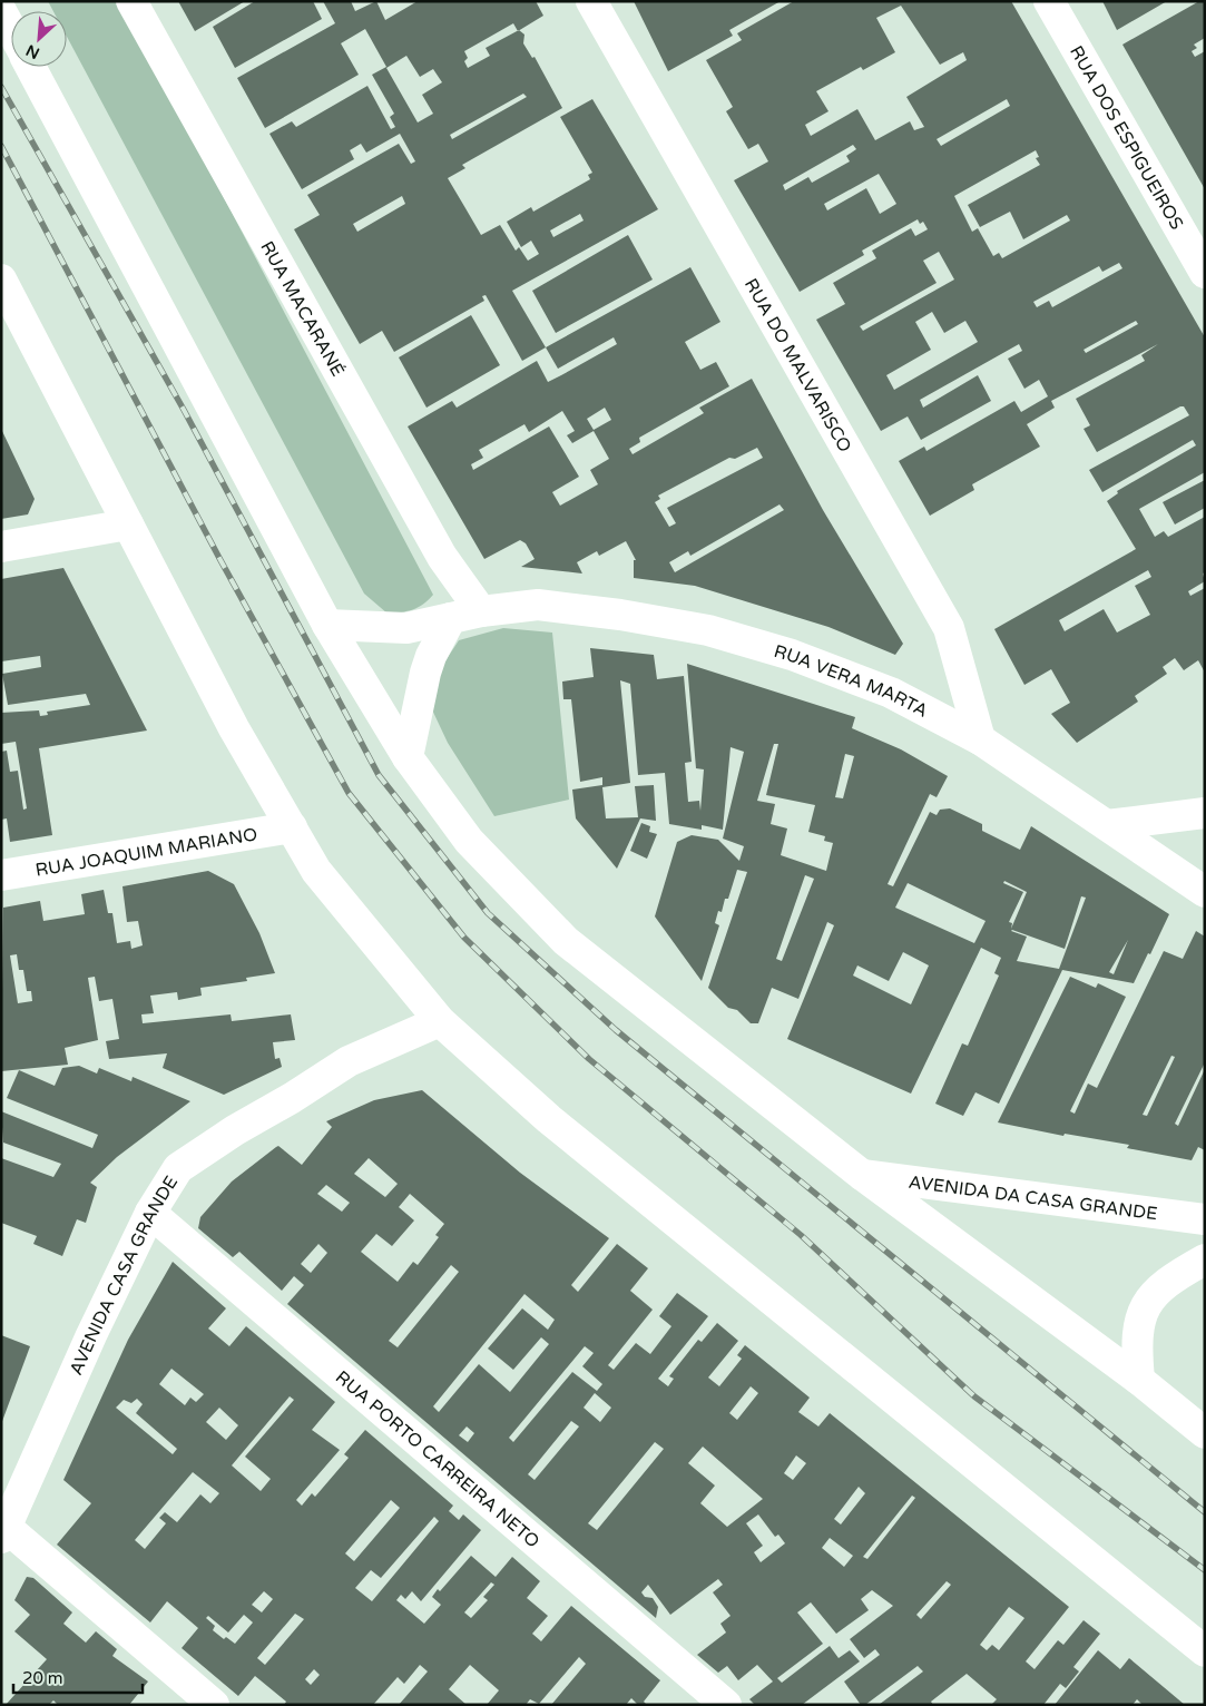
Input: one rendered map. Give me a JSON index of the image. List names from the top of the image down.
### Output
{
  "streets": {
    "street": [
      "RUA DOS ESPIGUEIROS",
      "RUA MACARANÉ",
      "RUA DO MALVARISCO",
      "RUA VERA MARTA",
      "RUA JOAQUIM MARIANO",
      "AVENIDA DA CASA GRANDE",
      "AVENIDA CASA GRANDE",
      "RUA PORTO CARREIRA NETO"
    ]
  },
  "crossings": [
    ["RUA MACARANÉ", "RUA VERA MARTA"],
    ["RUA DO MALVARISCO", "RUA VERA MARTA"],
    ["AVENIDA CASA GRANDE", "RUA PORTO CARREIRA NETO"]
  ],
  "scale_bar": "20 m",
  "north": "bottom left"
}
